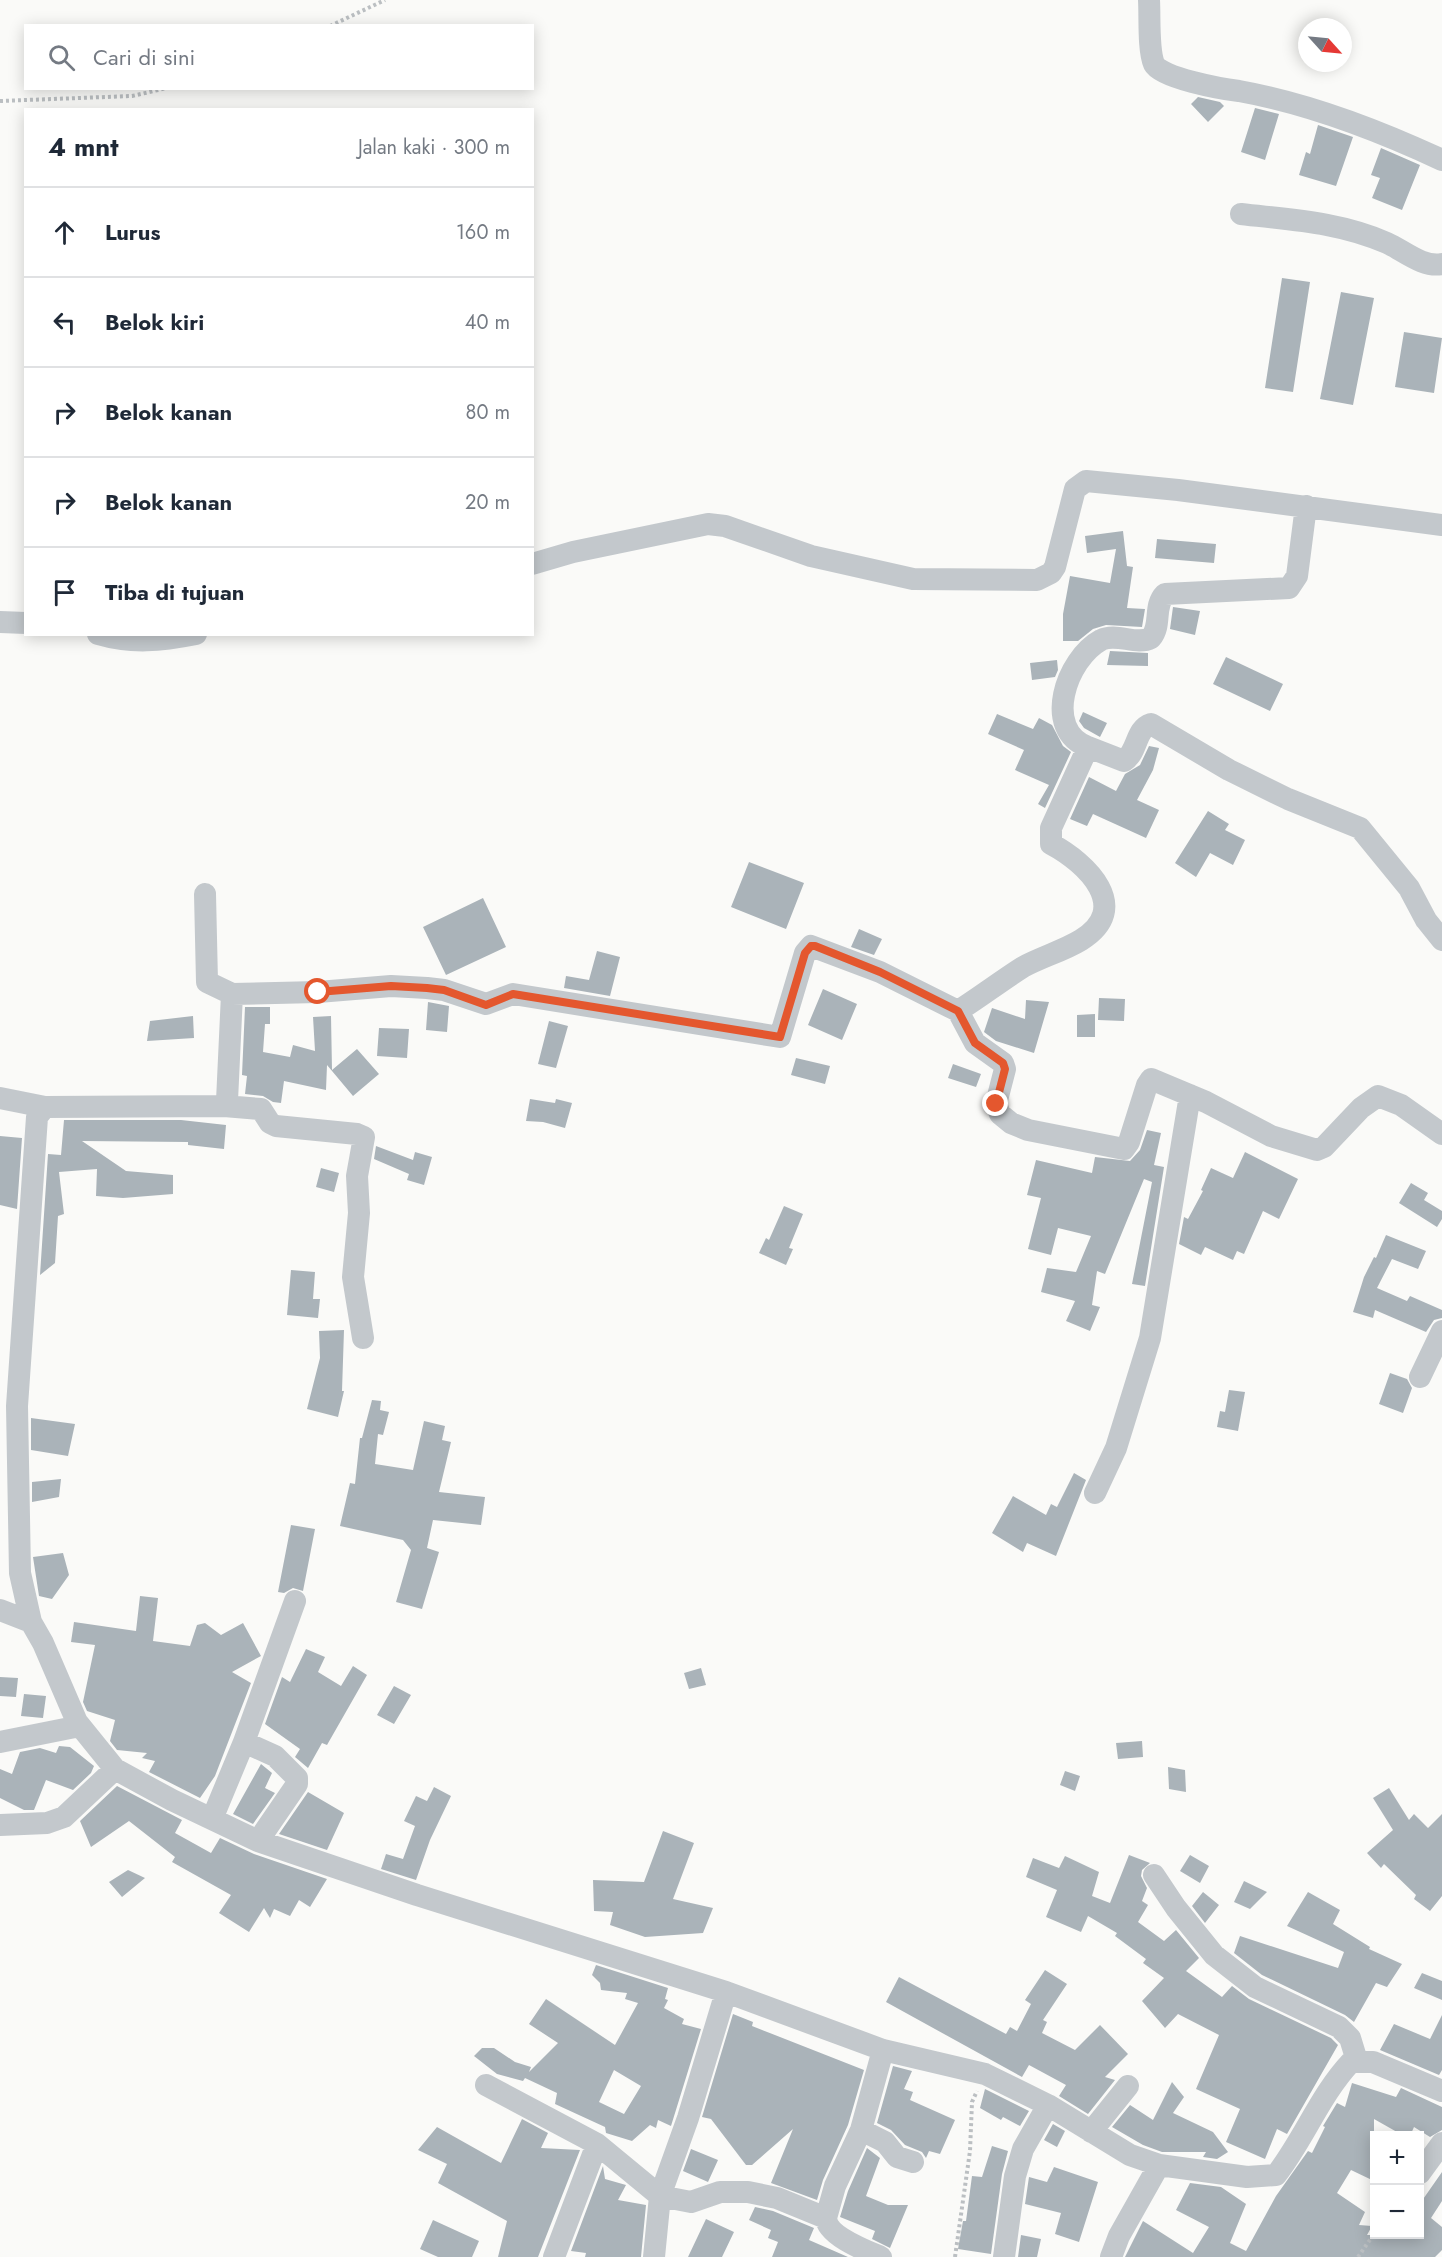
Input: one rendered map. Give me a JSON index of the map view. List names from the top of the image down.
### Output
{
  "north": "bottom right",
  "page": {
    "search": "Cari di sini",
    "heading": ["4 mnt", "Jalan kaki · 300 m"],
    "list": [
      ["Lurus", "160 m"],
      ["Belok kiri", "40 m"],
      ["Belok kanan", "80 m"],
      ["Belok kanan", "20 m"],
      "Tiba di tujuan"
    ],
    "map_buttons": ["+", "−"]
  }
}
